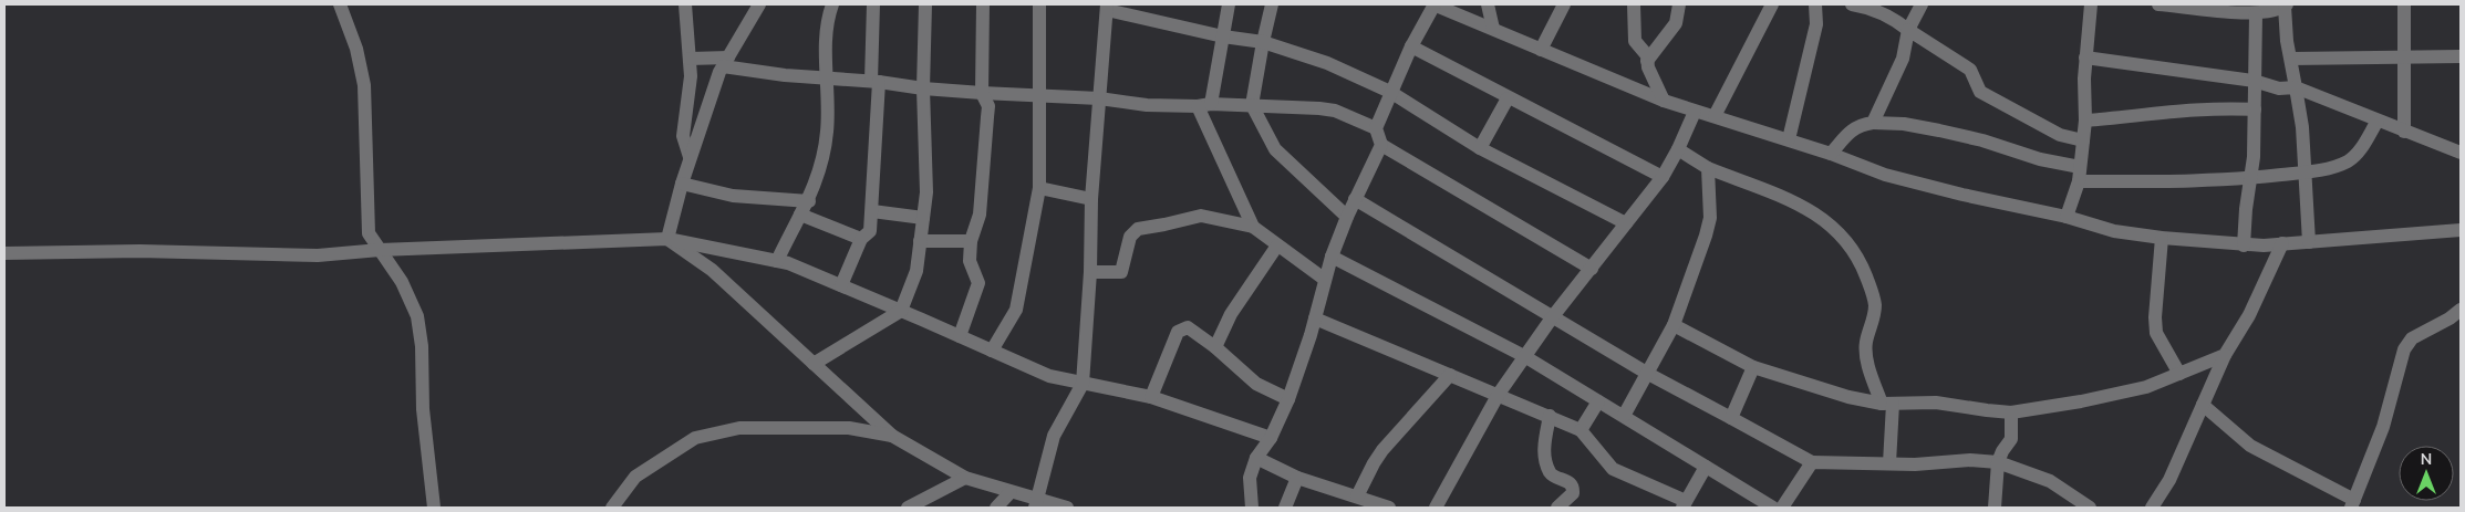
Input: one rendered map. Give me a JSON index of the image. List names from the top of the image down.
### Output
{
  "north": "top"
}
